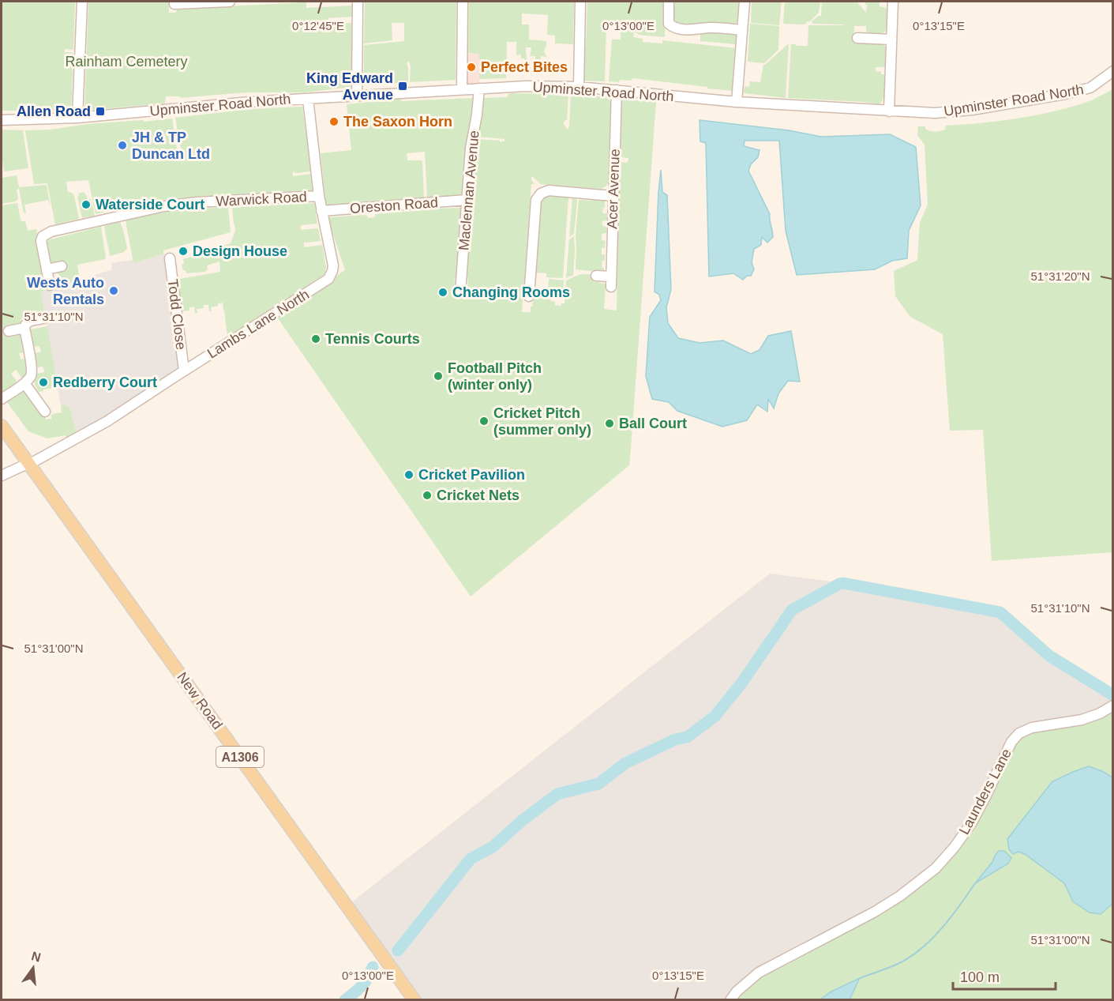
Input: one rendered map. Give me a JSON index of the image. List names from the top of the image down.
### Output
{
  "streets": {
    "main road": ["New Road", "A1306"],
    "street": [
      "Upminster Road North",
      "Acer Avenue",
      "Maclennan Avenue",
      "Warwick Road",
      "Oreston Road",
      "Todd Close",
      "Lambs Lane North",
      "Launders Lane"
    ]
  },
  "crossings": [
    ["Upminster Road North", "Acer Avenue"],
    ["Upminster Road North", "Maclennan Avenue"],
    ["Upminster Road North", "Lambs Lane North"],
    ["Maclennan Avenue", "Oreston Road"],
    ["Warwick Road", "Lambs Lane North"],
    ["Oreston Road", "Lambs Lane North"],
    ["Todd Close", "Lambs Lane North"],
    ["Lambs Lane North", "New Road"]
  ],
  "parks": ["Rainham Cemetery"],
  "places": {
    "other": [
      "Perfect Bites",
      "The Saxon Horn",
      "JH & TP Duncan Ltd",
      "Waterside Court",
      "Design House",
      "Wests Auto Rentals",
      "Changing Rooms",
      "Tennis Courts",
      "Football Pitch (winter only)",
      "Redberry Court",
      "Cricket Pitch (summer only)",
      "Ball Court",
      "Cricket Pavilion",
      "Cricket Nets"
    ],
    "transit": ["King Edward Avenue", "Allen Road"]
  },
  "scale_bar": "100 m",
  "north": "top",
  "coordinates": [
    "0°12'45\"E",
    "0°13'00\"E",
    "0°13'15\"E",
    "51°31'20\"N",
    "51°31'10\"N",
    "51°31'00\"N"
  ]
}
